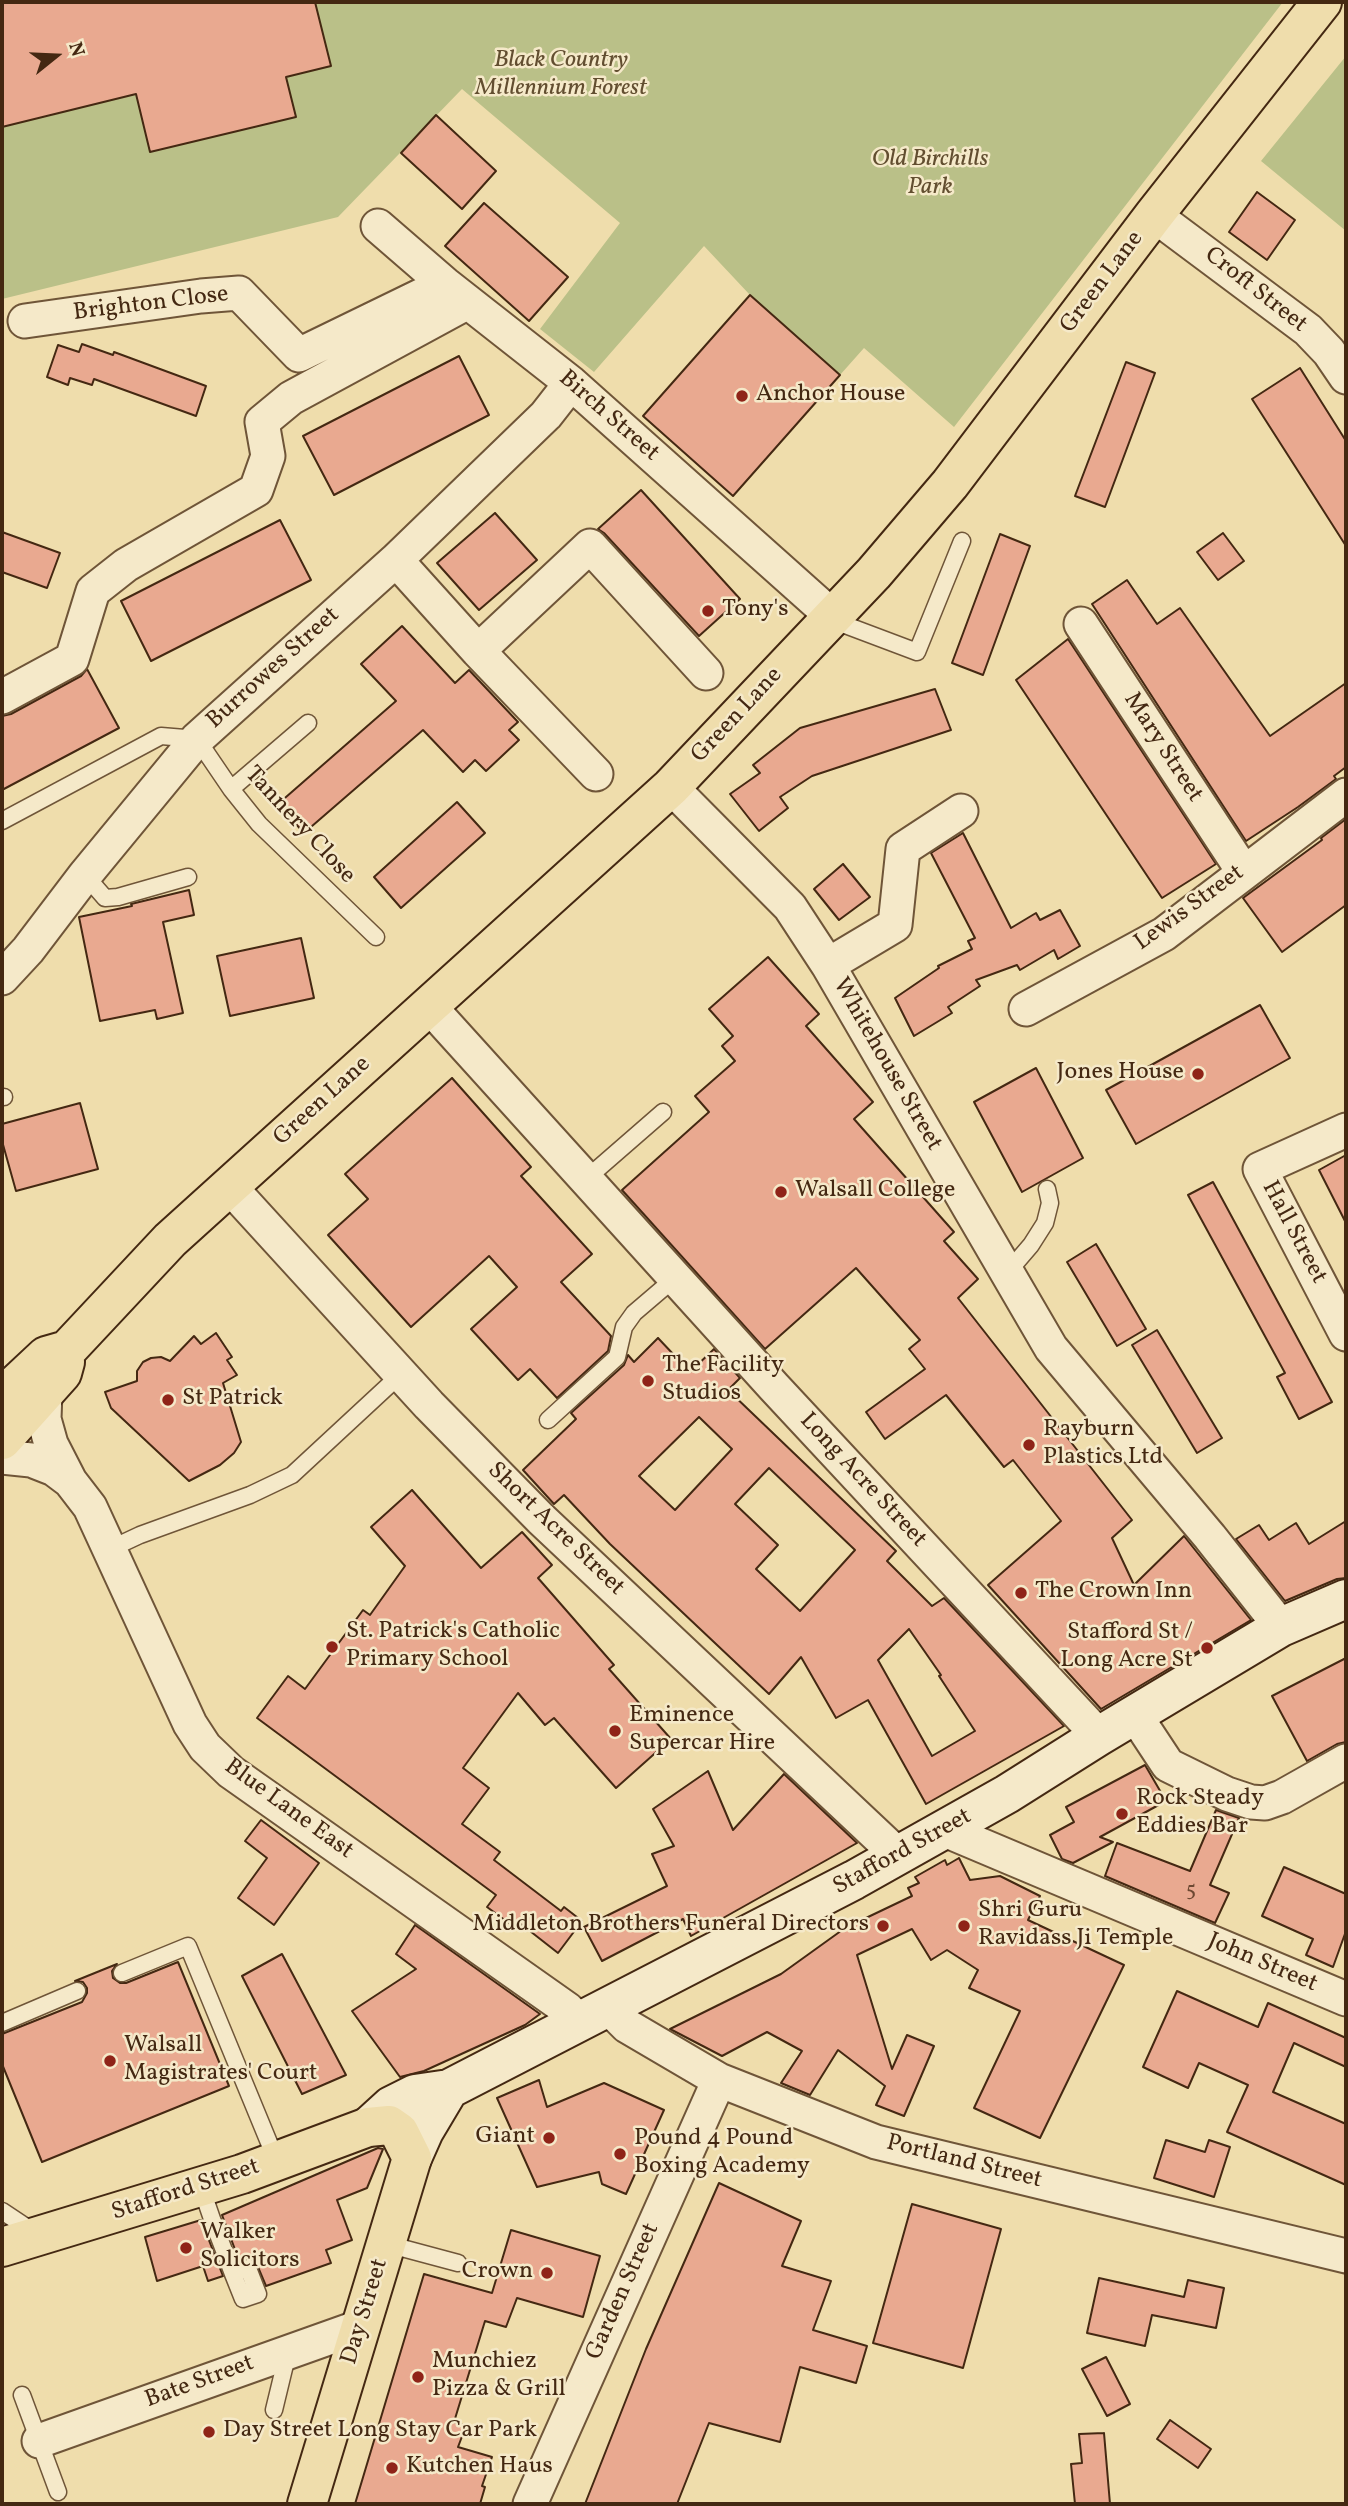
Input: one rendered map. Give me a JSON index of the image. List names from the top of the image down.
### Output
{
  "streets": {
    "highway": ["Green Lane", "Stafford Street", "Day Street"],
    "street": [
      "Croft Street",
      "Brighton Close",
      "Birch Street",
      "Burrowes Street",
      "Mary Street",
      "Lewis Street",
      "Whitehouse Street",
      "Hall Street",
      "Long Acre Street",
      "Short Acre Street",
      "Blue Lane East",
      "John Street",
      "Portland Street",
      "Garden Street",
      "Bate Street"
    ],
    "lane": ["Tannery Close"]
  },
  "crossings": [
    ["Green Lane", "Croft Street"],
    ["Green Lane", "Birch Street"],
    ["Green Lane", "Whitehouse Street"],
    ["Green Lane", "Long Acre Street"],
    ["Green Lane", "Short Acre Street"],
    ["Green Lane", "Blue Lane East"],
    ["Brighton Close", "Birch Street"],
    ["Birch Street", "Burrowes Street"],
    ["Burrowes Street", "Tannery Close"],
    ["Mary Street", "Lewis Street"],
    ["Whitehouse Street", "Stafford Street"],
    ["Long Acre Street", "Stafford Street"],
    ["Short Acre Street", "Stafford Street"],
    ["Blue Lane East", "Stafford Street"],
    ["Blue Lane East", "Portland Street"],
    ["Stafford Street", "John Street"],
    ["Stafford Street", "Portland Street"],
    ["Portland Street", "Garden Street"],
    ["Day Street", "Bate Street"]
  ],
  "parks": ["Black Country Millennium Forest", "Old Birchills Park"],
  "places": [
    "Anchor House",
    "Tony's",
    "Jones House",
    "Walsall College",
    "The Facility Studios",
    "St Patrick",
    "Rayburn Plastics Ltd",
    "The Crown Inn",
    "St. Patrick's Catholic Primary School",
    "Stafford St / Long Acre St",
    "Eminence Supercar Hire",
    "Rock Steady Eddies Bar",
    "Middleton Brothers Funeral Directors",
    "Shri Guru Ravidass Ji Temple",
    "Walsall Magistrates' Court",
    "Giant",
    "Pound 4 Pound Boxing Academy",
    "Walker Solicitors",
    "Crown",
    "Munchiez Pizza & Grill",
    "Day Street Long Stay Car Park",
    "Kutchen Haus"
  ],
  "house_numbers": ["5"],
  "north": "right"
}
